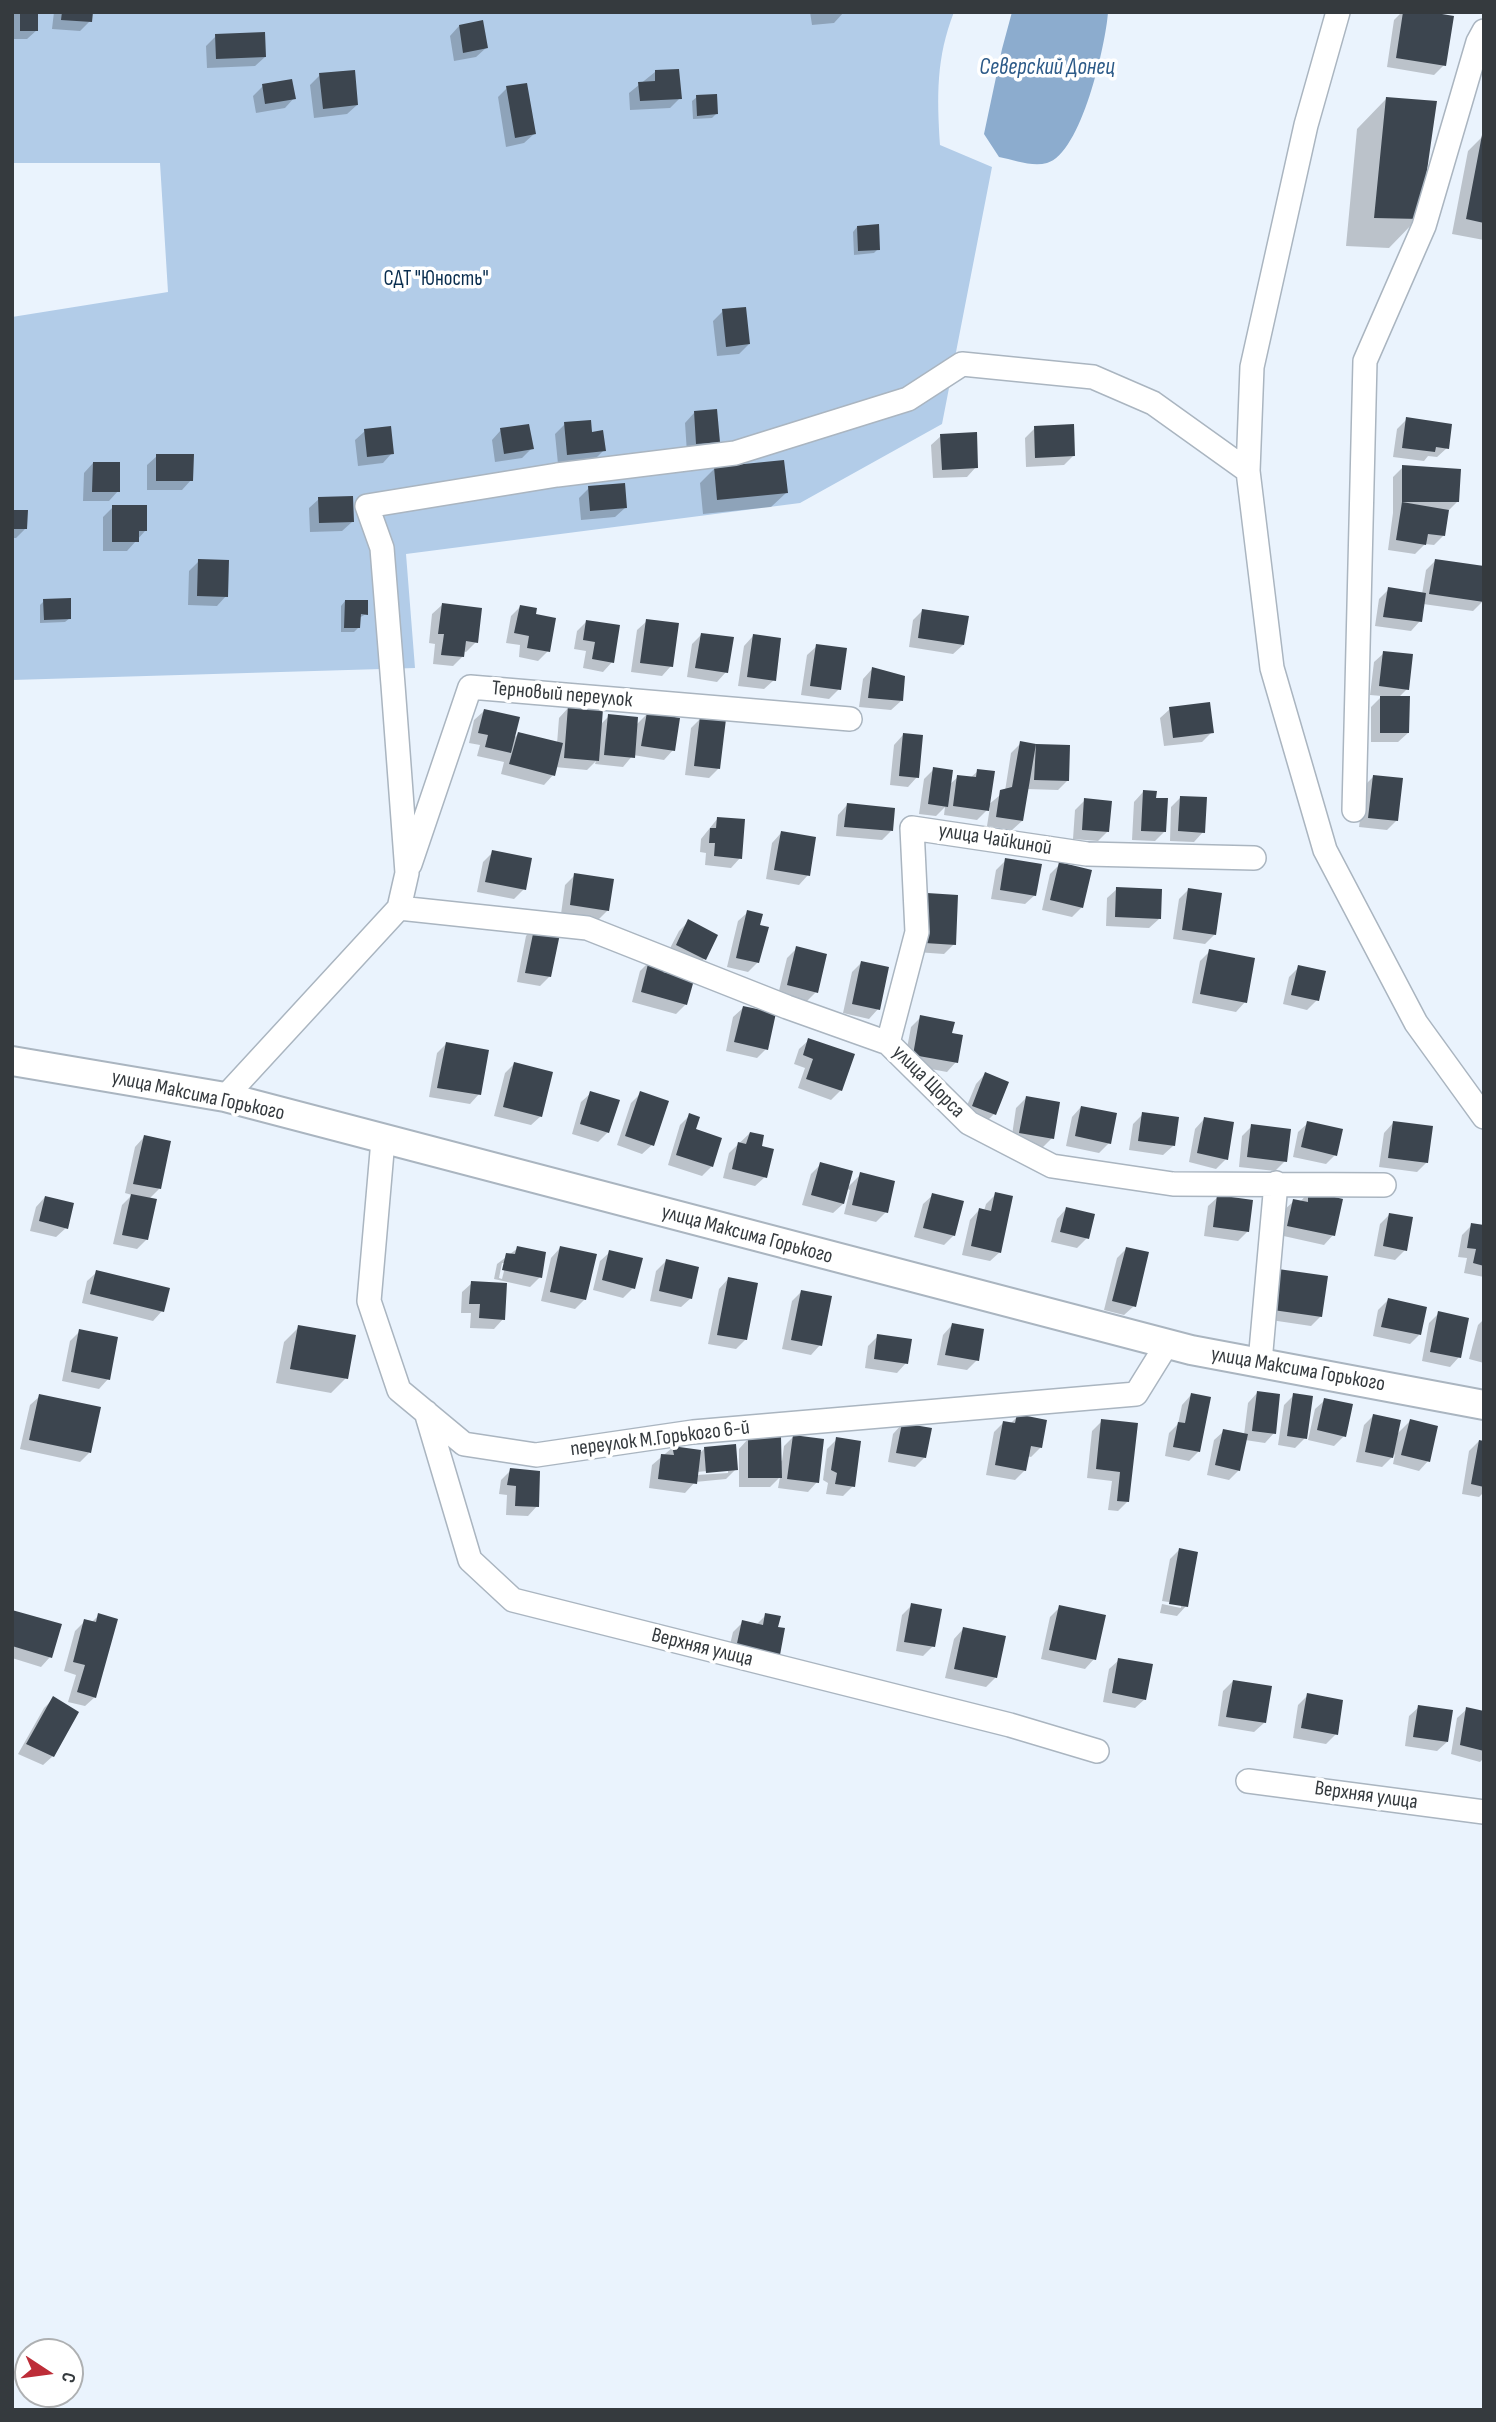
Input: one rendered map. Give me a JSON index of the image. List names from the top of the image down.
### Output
{
  "streets": {
    "street": [
      "Терновый переулок",
      "улица Чайкиной",
      "улица Щорса",
      "улица Максима Горького",
      "переулок М.Горького 6-й",
      "Верхняя улица"
    ]
  },
  "crossings": [
    ["улица Чайкиной", "улица Щорса"],
    ["улица Максима Горького", "переулок М.Горького 6-й"],
    ["переулок М.Горького 6-й", "Верхняя улица"]
  ],
  "water": ["Северский Донец"],
  "parks": ["СДТ \"Юность\""],
  "north": "right"
}
